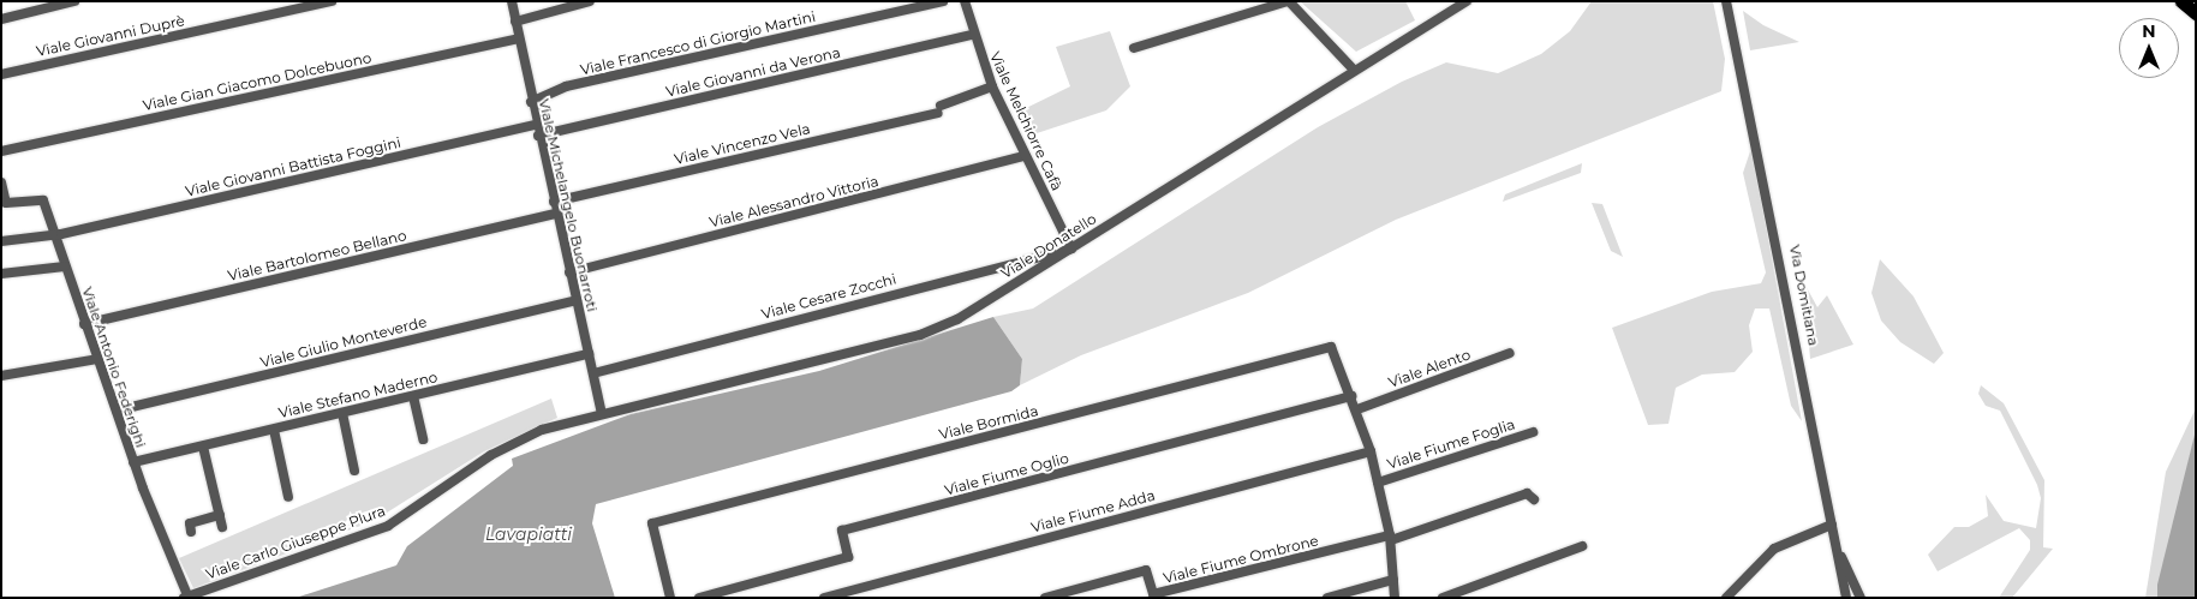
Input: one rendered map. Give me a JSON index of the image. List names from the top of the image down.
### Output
{
  "streets": {
    "street": [
      "Viale Giovanni Duprè",
      "Viale Francesco di Giorgio Martini",
      "Viale Giovanni da Verona",
      "Viale Gian Giacomo Dolcebuono",
      "Viale Melchiorre Cafà",
      "Viale Vincenzo Vela",
      "Viale Giovanni Battista Foggini",
      "Viale Alessandro Vittoria",
      "Viale Michelangelo Buonarroti",
      "Viale Donatello",
      "Viale Bartolomeo Bellano",
      "Via Domitiana",
      "Viale Cesare Zocchi",
      "Viale Giulio Monteverde",
      "Viale Antonio Federighi",
      "Viale Alento",
      "Viale Stefano Maderno",
      "Viale Bormida",
      "Viale Fiume Foglia",
      "Viale Fiume Oglio",
      "Viale Fiume Adda",
      "Viale Carlo Giuseppe Plura",
      "Viale Fiume Ombrone"
    ]
  },
  "crossings": [
    ["Viale Francesco di Giorgio Martini", "Viale Michelangelo Buonarroti"],
    ["Viale Giovanni da Verona", "Viale Melchiorre Cafà"],
    ["Viale Giovanni da Verona", "Viale Michelangelo Buonarroti"],
    ["Viale Gian Giacomo Dolcebuono", "Viale Michelangelo Buonarroti"],
    ["Viale Melchiorre Cafà", "Viale Vincenzo Vela"],
    ["Viale Melchiorre Cafà", "Viale Alessandro Vittoria"],
    ["Viale Melchiorre Cafà", "Viale Donatello"],
    ["Viale Melchiorre Cafà", "Viale Cesare Zocchi"],
    ["Viale Vincenzo Vela", "Viale Michelangelo Buonarroti"],
    ["Viale Giovanni Battista Foggini", "Viale Michelangelo Buonarroti"],
    ["Viale Giovanni Battista Foggini", "Viale Antonio Federighi"],
    ["Viale Alessandro Vittoria", "Viale Michelangelo Buonarroti"],
    ["Viale Michelangelo Buonarroti", "Viale Donatello"],
    ["Viale Michelangelo Buonarroti", "Viale Bartolomeo Bellano"],
    ["Viale Michelangelo Buonarroti", "Viale Cesare Zocchi"],
    ["Viale Michelangelo Buonarroti", "Viale Giulio Monteverde"],
    ["Viale Michelangelo Buonarroti", "Viale Stefano Maderno"],
    ["Viale Michelangelo Buonarroti", "Viale Carlo Giuseppe Plura"],
    ["Viale Donatello", "Viale Cesare Zocchi"],
    ["Viale Donatello", "Viale Carlo Giuseppe Plura"],
    ["Viale Bartolomeo Bellano", "Viale Antonio Federighi"],
    ["Viale Giulio Monteverde", "Viale Antonio Federighi"],
    ["Viale Antonio Federighi", "Viale Stefano Maderno"],
    ["Viale Antonio Federighi", "Viale Carlo Giuseppe Plura"],
    ["Viale Bormida", "Viale Fiume Oglio"]
  ],
  "water": ["Lavapiatti"],
  "north": "top"
}
